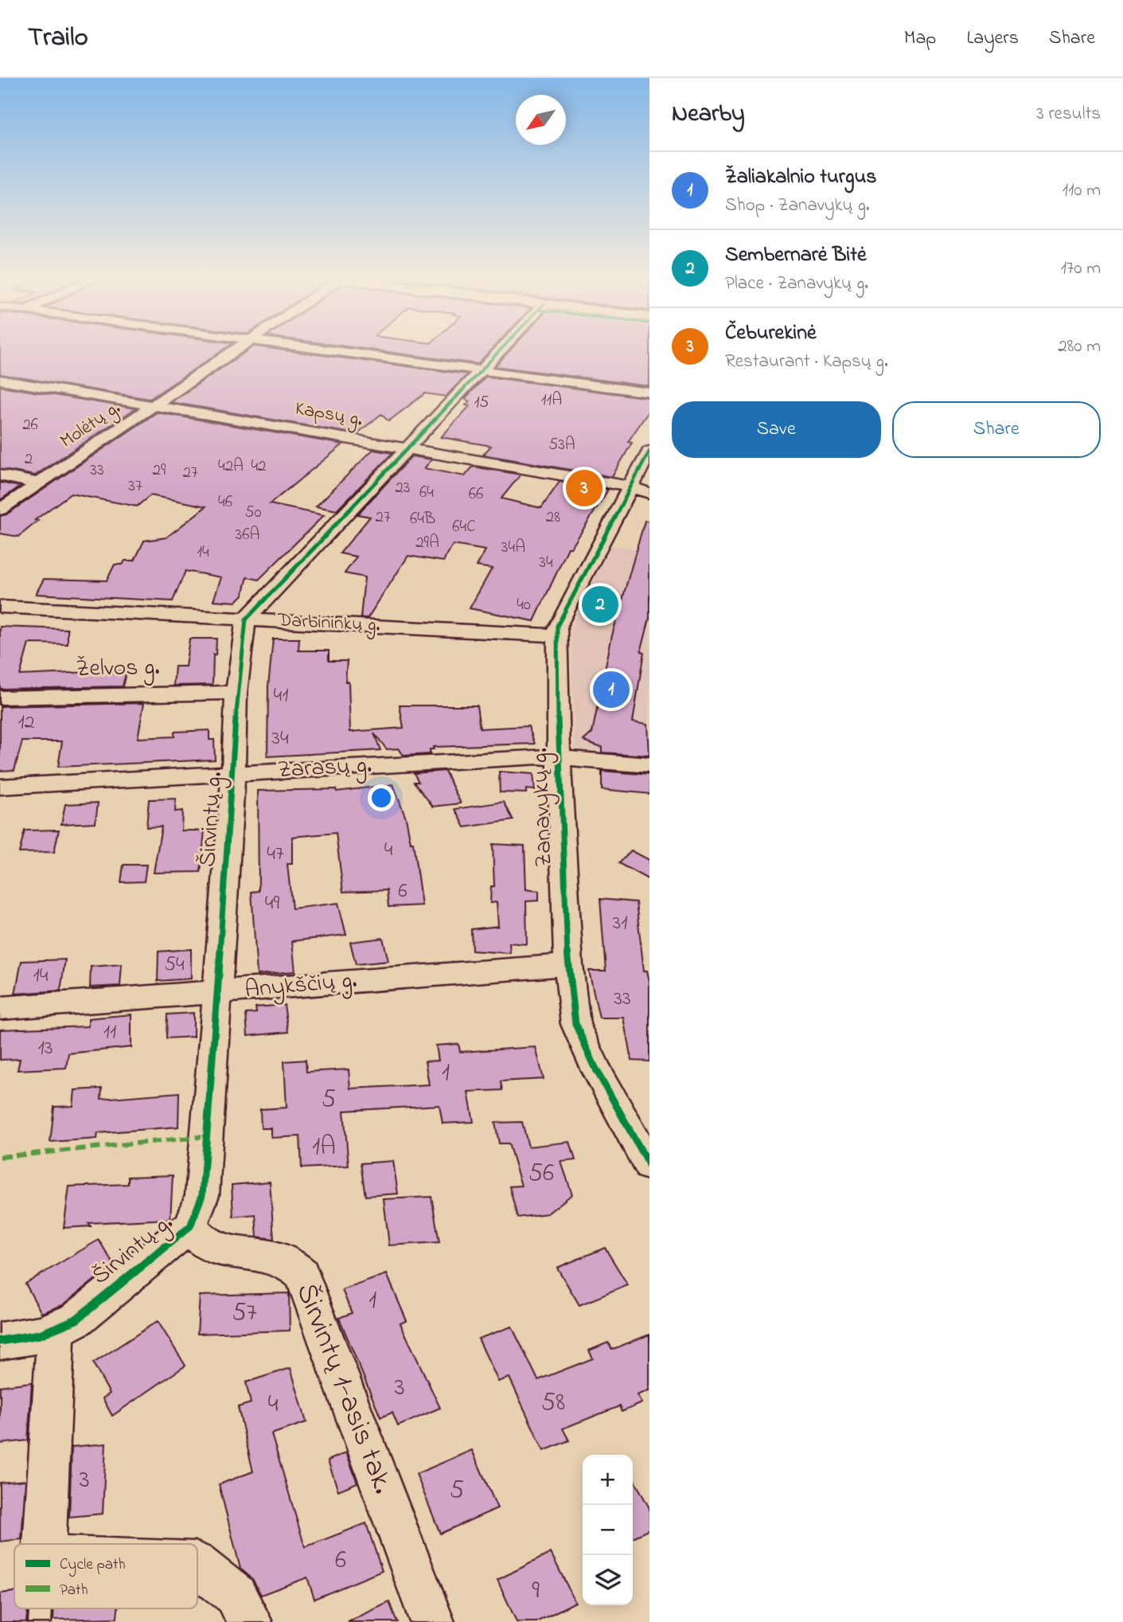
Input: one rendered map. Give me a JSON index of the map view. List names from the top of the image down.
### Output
{
  "streets": {
    "street": [
      "Kapsų g.",
      "Molėtų g.",
      "Darbininkų g.",
      "Želvos g.",
      "Zarasų g.",
      "Zanavykų g.",
      "Širvintų g.",
      "Anykščių g.",
      "Širvintų 1-asis tak."
    ]
  },
  "crossings": [
    ["Kapsų g.", "Molėtų g."],
    ["Kapsų g.", "Zanavykų g."],
    ["Darbininkų g.", "Zanavykų g."],
    ["Darbininkų g.", "Širvintų g."],
    ["Želvos g.", "Širvintų g."],
    ["Zarasų g.", "Zanavykų g."],
    ["Zarasų g.", "Širvintų g."],
    ["Zanavykų g.", "Anykščių g."],
    ["Širvintų g.", "Anykščių g."],
    ["Širvintų g.", "Širvintų 1-asis tak."]
  ],
  "house_numbers": [
    "11A",
    "15",
    "26",
    "53A",
    "2",
    "42A",
    "42",
    "33",
    "29",
    "27",
    "37",
    "23",
    "64",
    "66",
    "46",
    "50",
    "27",
    "28",
    "64B",
    "64C",
    "36A",
    "29A",
    "34A",
    "14",
    "34",
    "40",
    "41",
    "12",
    "34",
    "4",
    "47",
    "6",
    "49",
    "31",
    "54",
    "14",
    "33",
    "11",
    "13",
    "1",
    "5",
    "1A",
    "56",
    "1",
    "57",
    "3",
    "58",
    "4",
    "3",
    "5",
    "6",
    "9"
  ],
  "legend": ["Cycle path", "Path"],
  "north": "bottom left",
  "page": {
    "header": "Trailo",
    "nav": ["Map", "Layers", "Share"],
    "heading": ["Nearby", "3 results"],
    "list": [
      {
        "mark": "1",
        "name": "Žaliakalnio turgus",
        "note": "Shop · Zanavykų g.",
        "value": "110 m"
      },
      {
        "mark": "2",
        "name": "Sembernarė Bitė",
        "note": "Place · Zanavykų g.",
        "value": "170 m"
      },
      {
        "mark": "3",
        "name": "Čeburekinė",
        "note": "Restaurant · Kapsų g.",
        "value": "280 m"
      }
    ],
    "buttons": ["Save", "Share"],
    "pins": ["3", "2", "1"],
    "map_buttons": ["+", "−"]
  }
}
